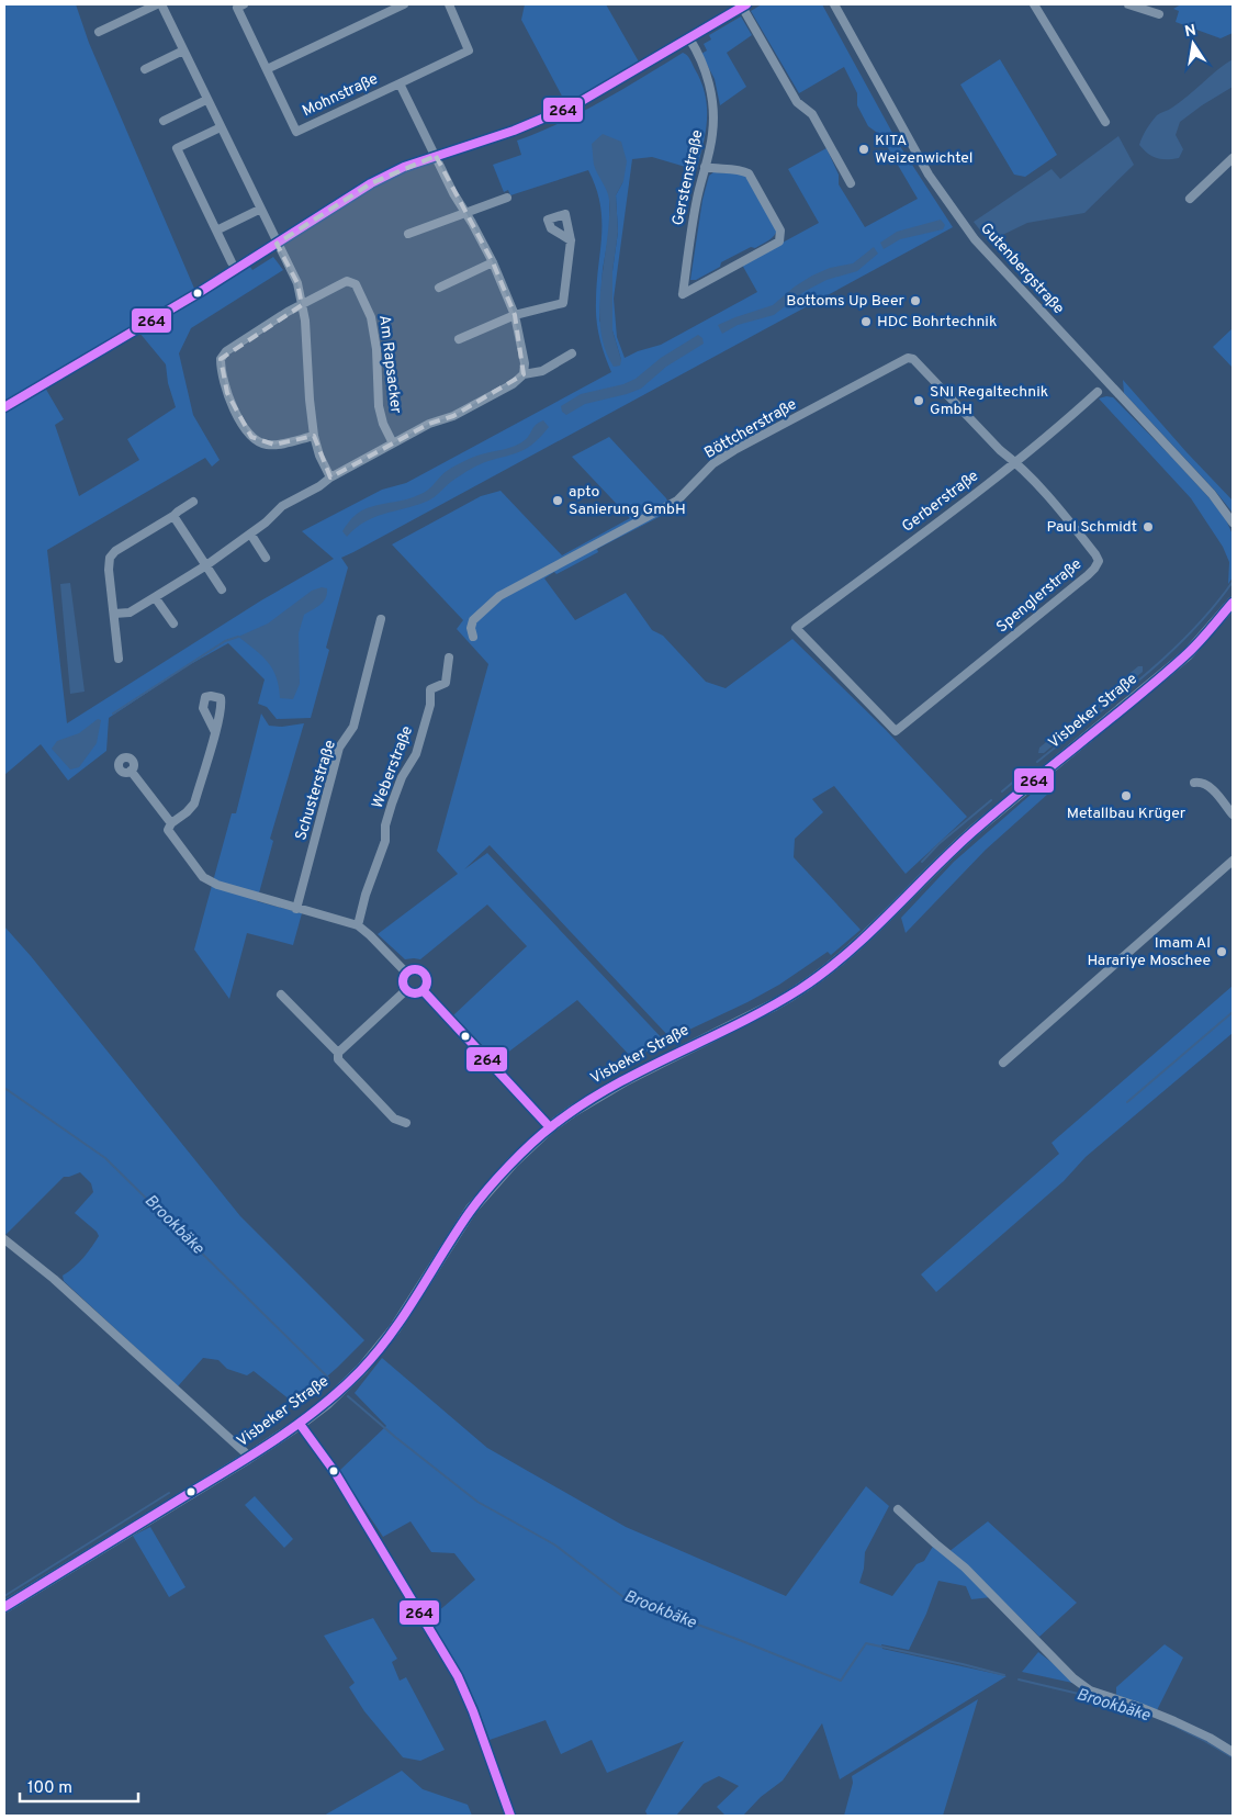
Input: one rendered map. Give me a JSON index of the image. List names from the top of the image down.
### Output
{
  "streets": {
    "main road": ["Visbeker Straße"],
    "street": [
      "Mohnstraße",
      "Gerstenstraße",
      "Gutenbergstraße",
      "Am Rapsacker",
      "Böttcherstraße",
      "Gerberstraße",
      "Spenglerstraße",
      "Weberstraße",
      "Schusterstraße"
    ]
  },
  "crossings": [
    ["Böttcherstraße", "Gerberstraße"],
    ["Böttcherstraße", "Spenglerstraße"],
    ["Gerberstraße", "Spenglerstraße"]
  ],
  "water": ["Brookbäke"],
  "places": [
    "KITA Weizenwichtel",
    "Bottoms Up Beer",
    "HDC Bohrtechnik",
    "SNI Regaltechnik GmbH",
    "apto Sanierung GmbH",
    "Paul Schmidt",
    "Metallbau Krüger",
    "Imam Al Harariye Moschee"
  ],
  "lines": ["transit line 264"],
  "scale_bar": "100 m",
  "north": "top"
}
